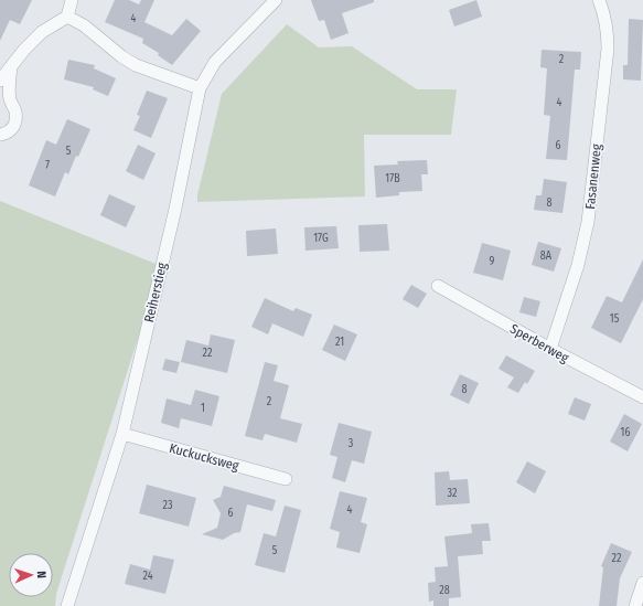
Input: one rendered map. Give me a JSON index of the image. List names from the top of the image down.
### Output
{
  "streets": {
    "street": [
      "Fasanenweg",
      "Reiherstieg",
      "Sperberweg",
      "Kuckucksweg"
    ]
  },
  "crossings": [
    ["Fasanenweg", "Sperberweg"],
    ["Reiherstieg", "Kuckucksweg"]
  ],
  "house_numbers": [
    "4",
    "2",
    "4",
    "6",
    "5",
    "7",
    "17B",
    "8",
    "17G",
    "8A",
    "9",
    "15",
    "21",
    "22",
    "8",
    "2",
    "1",
    "16",
    "3",
    "32",
    "23",
    "4",
    "6",
    "5",
    "22",
    "24",
    "28"
  ],
  "north": "right"
}
